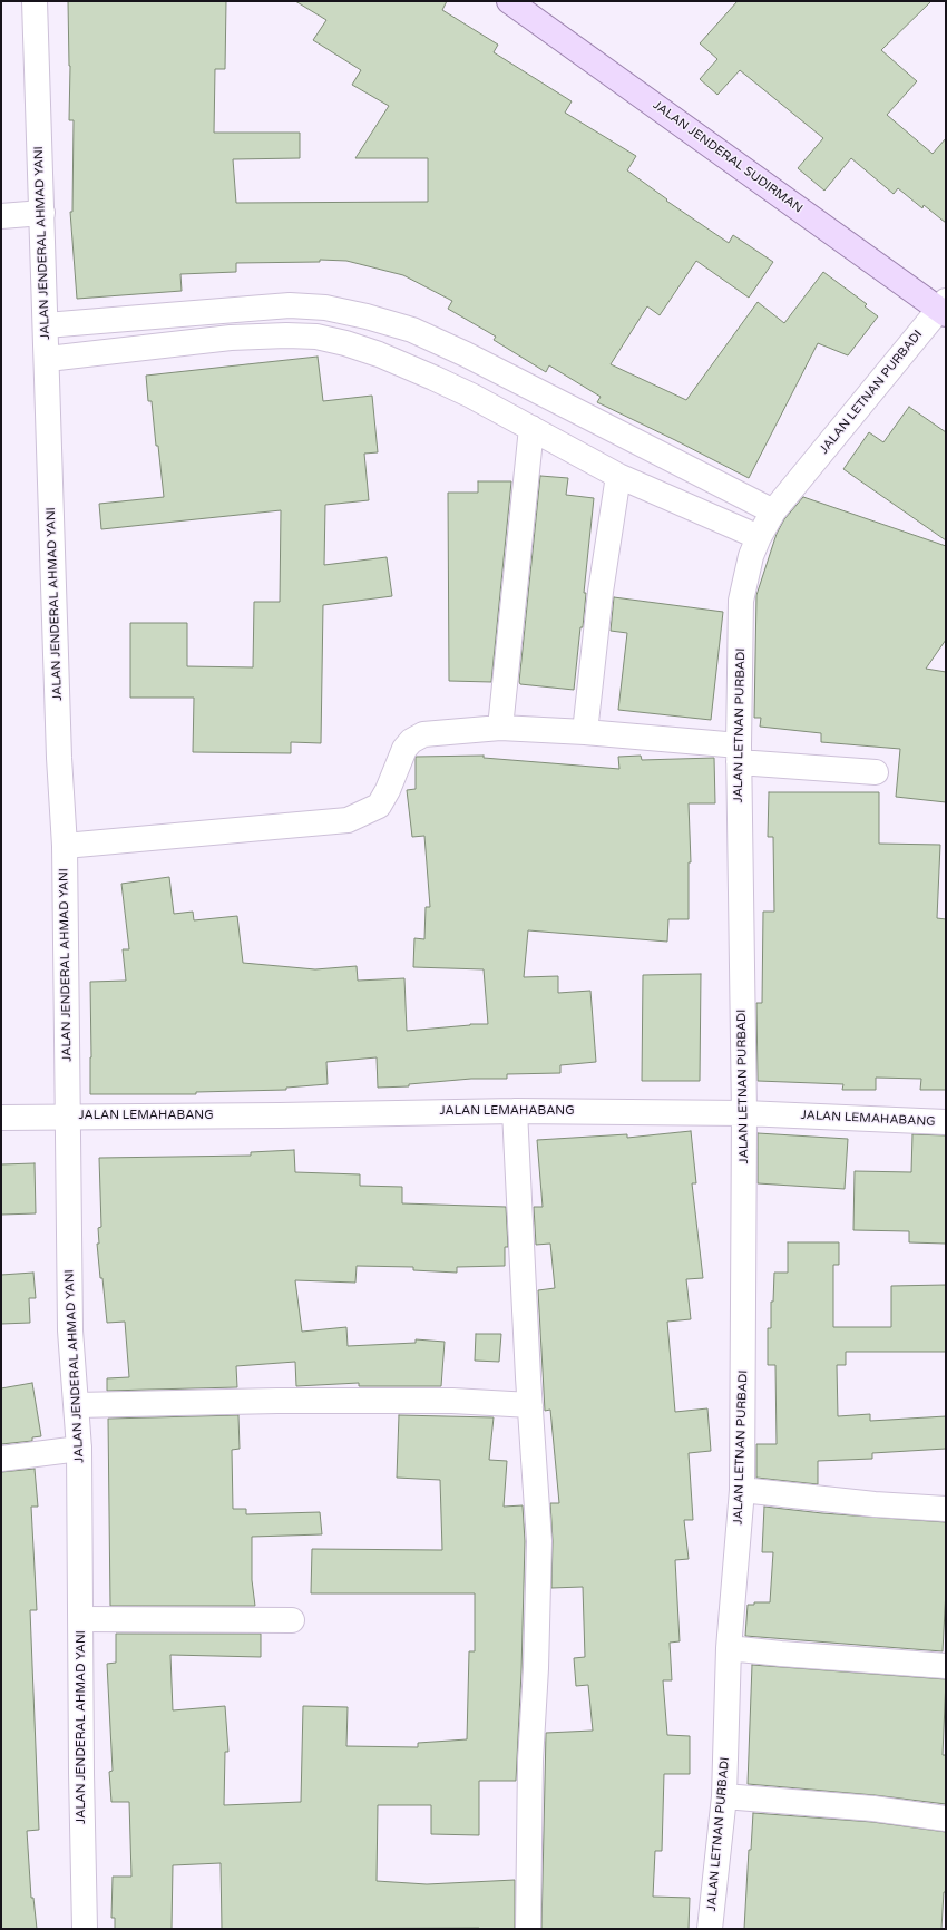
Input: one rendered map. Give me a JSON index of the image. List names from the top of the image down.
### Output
{
  "streets": {
    "main road": ["JALAN JENDERAL SUDIRMAN"],
    "street": ["JALAN JENDERAL AHMAD YANI", "JALAN LETNAN PURBADI", "JALAN LEMAHABANG"]
  },
  "crossings": [
    ["JALAN JENDERAL SUDIRMAN", "JALAN LETNAN PURBADI"],
    ["JALAN JENDERAL AHMAD YANI", "JALAN LEMAHABANG"],
    ["JALAN LETNAN PURBADI", "JALAN LEMAHABANG"]
  ]
}
